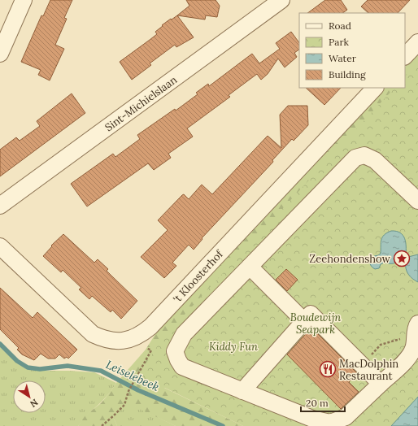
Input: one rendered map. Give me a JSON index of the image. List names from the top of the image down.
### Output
{
  "streets": {
    "street": ["Sint-Michielslaan", "'t Kloosterhof"]
  },
  "water": ["Leiselebeek"],
  "parks": ["Boudewijn Seapark", "Kiddy Fun"],
  "places": {
    "place": ["Zeehondenshow"],
    "restaurant": ["MacDolphin Restaurant"]
  },
  "legend": [
    "Road",
    "Park",
    "Water",
    "Building"
  ],
  "scale_bar": "20 m",
  "north": "bottom right"
}
